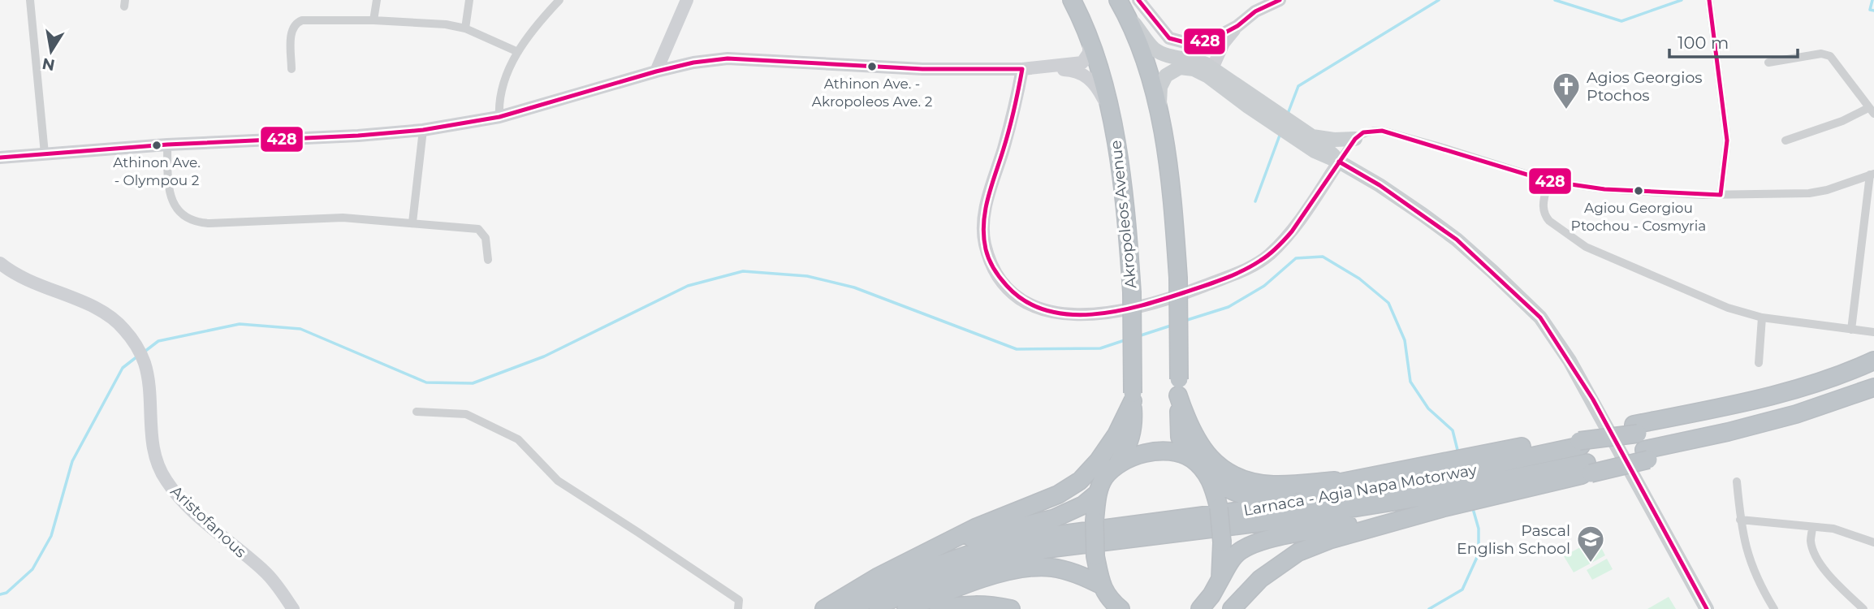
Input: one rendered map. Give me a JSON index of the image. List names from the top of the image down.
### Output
{
  "streets": {
    "highway": ["Akropoleos Avenue", "Larnaca - Agia Napa Motorway"],
    "main road": ["Aristofanous"]
  },
  "places": {
    "other": ["Athinon Ave. - Akropoleos Ave. 2", "Athinon Ave. - Olympou 2", "Agiou Georgiou Ptochou - Cosmyria"],
    "church": ["Agios Georgios Ptochos"],
    "school or university": ["Pascal English School"]
  },
  "lines": ["transit line 428"],
  "scale_bar": "100 m",
  "north": "bottom"
}
